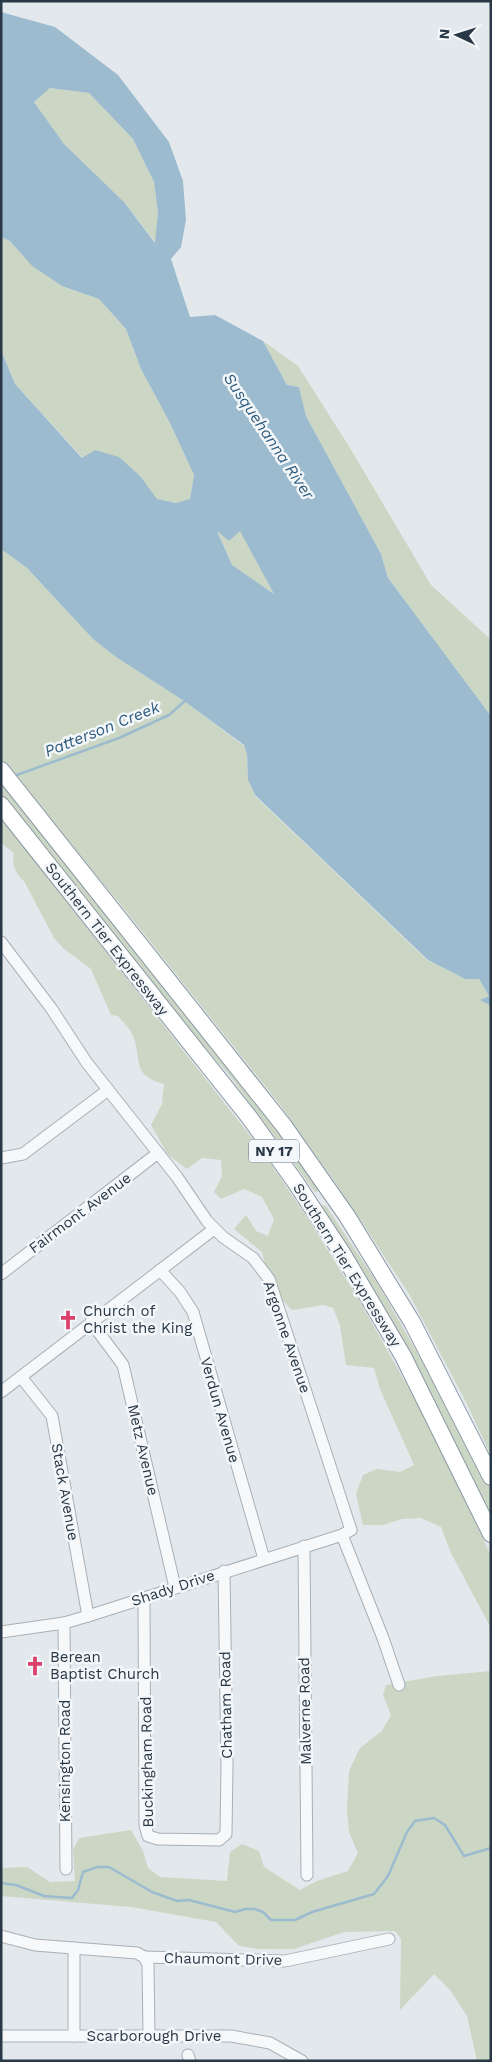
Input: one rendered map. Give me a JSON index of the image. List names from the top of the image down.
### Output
{
  "streets": {
    "highway": ["Southern Tier Expressway", "NY 17"],
    "street": [
      "Fairmont Avenue",
      "Argonne Avenue",
      "Verdun Avenue",
      "Metz Avenue",
      "Stack Avenue",
      "Shady Drive",
      "Chatham Road",
      "Malverne Road",
      "Kensington Road",
      "Buckingham Road",
      "Chaumont Drive",
      "Scarborough Drive"
    ]
  },
  "crossings": [
    ["Fairmont Avenue", "Argonne Avenue"],
    ["Argonne Avenue", "Shady Drive"],
    ["Verdun Avenue", "Shady Drive"],
    ["Metz Avenue", "Shady Drive"],
    ["Stack Avenue", "Shady Drive"],
    ["Shady Drive", "Chatham Road"],
    ["Shady Drive", "Malverne Road"],
    ["Shady Drive", "Kensington Road"],
    ["Shady Drive", "Buckingham Road"],
    ["Chatham Road", "Buckingham Road"],
    ["Chaumont Drive", "Scarborough Drive"]
  ],
  "water": ["Susquehanna River", "Patterson Creek"],
  "places": {
    "church": ["Church of Christ the King", "Berean Baptist Church"]
  },
  "north": "left"
}
